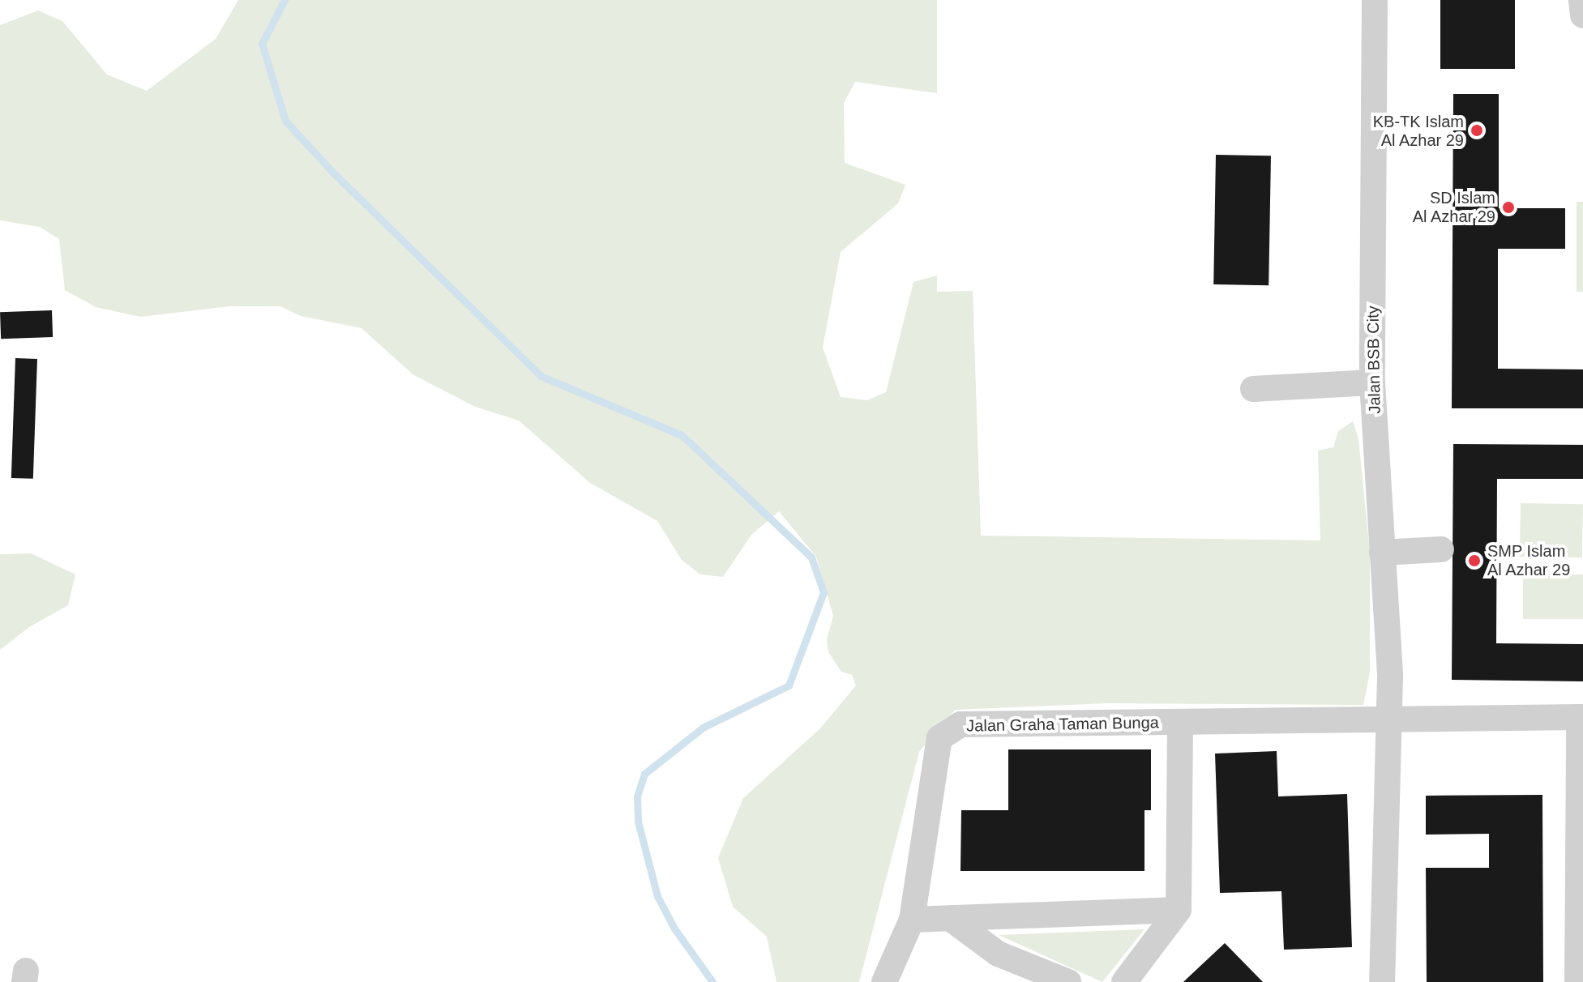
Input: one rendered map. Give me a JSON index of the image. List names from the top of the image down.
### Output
{
  "streets": {
    "street": ["Jalan BSB City", "Jalan Graha Taman Bunga"]
  },
  "crossings": [
    ["Jalan BSB City", "Jalan Graha Taman Bunga"]
  ],
  "places": ["KB-TK Islam Al Azhar 29", "SD Islam Al Azhar 29", "SMP Islam Al Azhar 29"]
}
